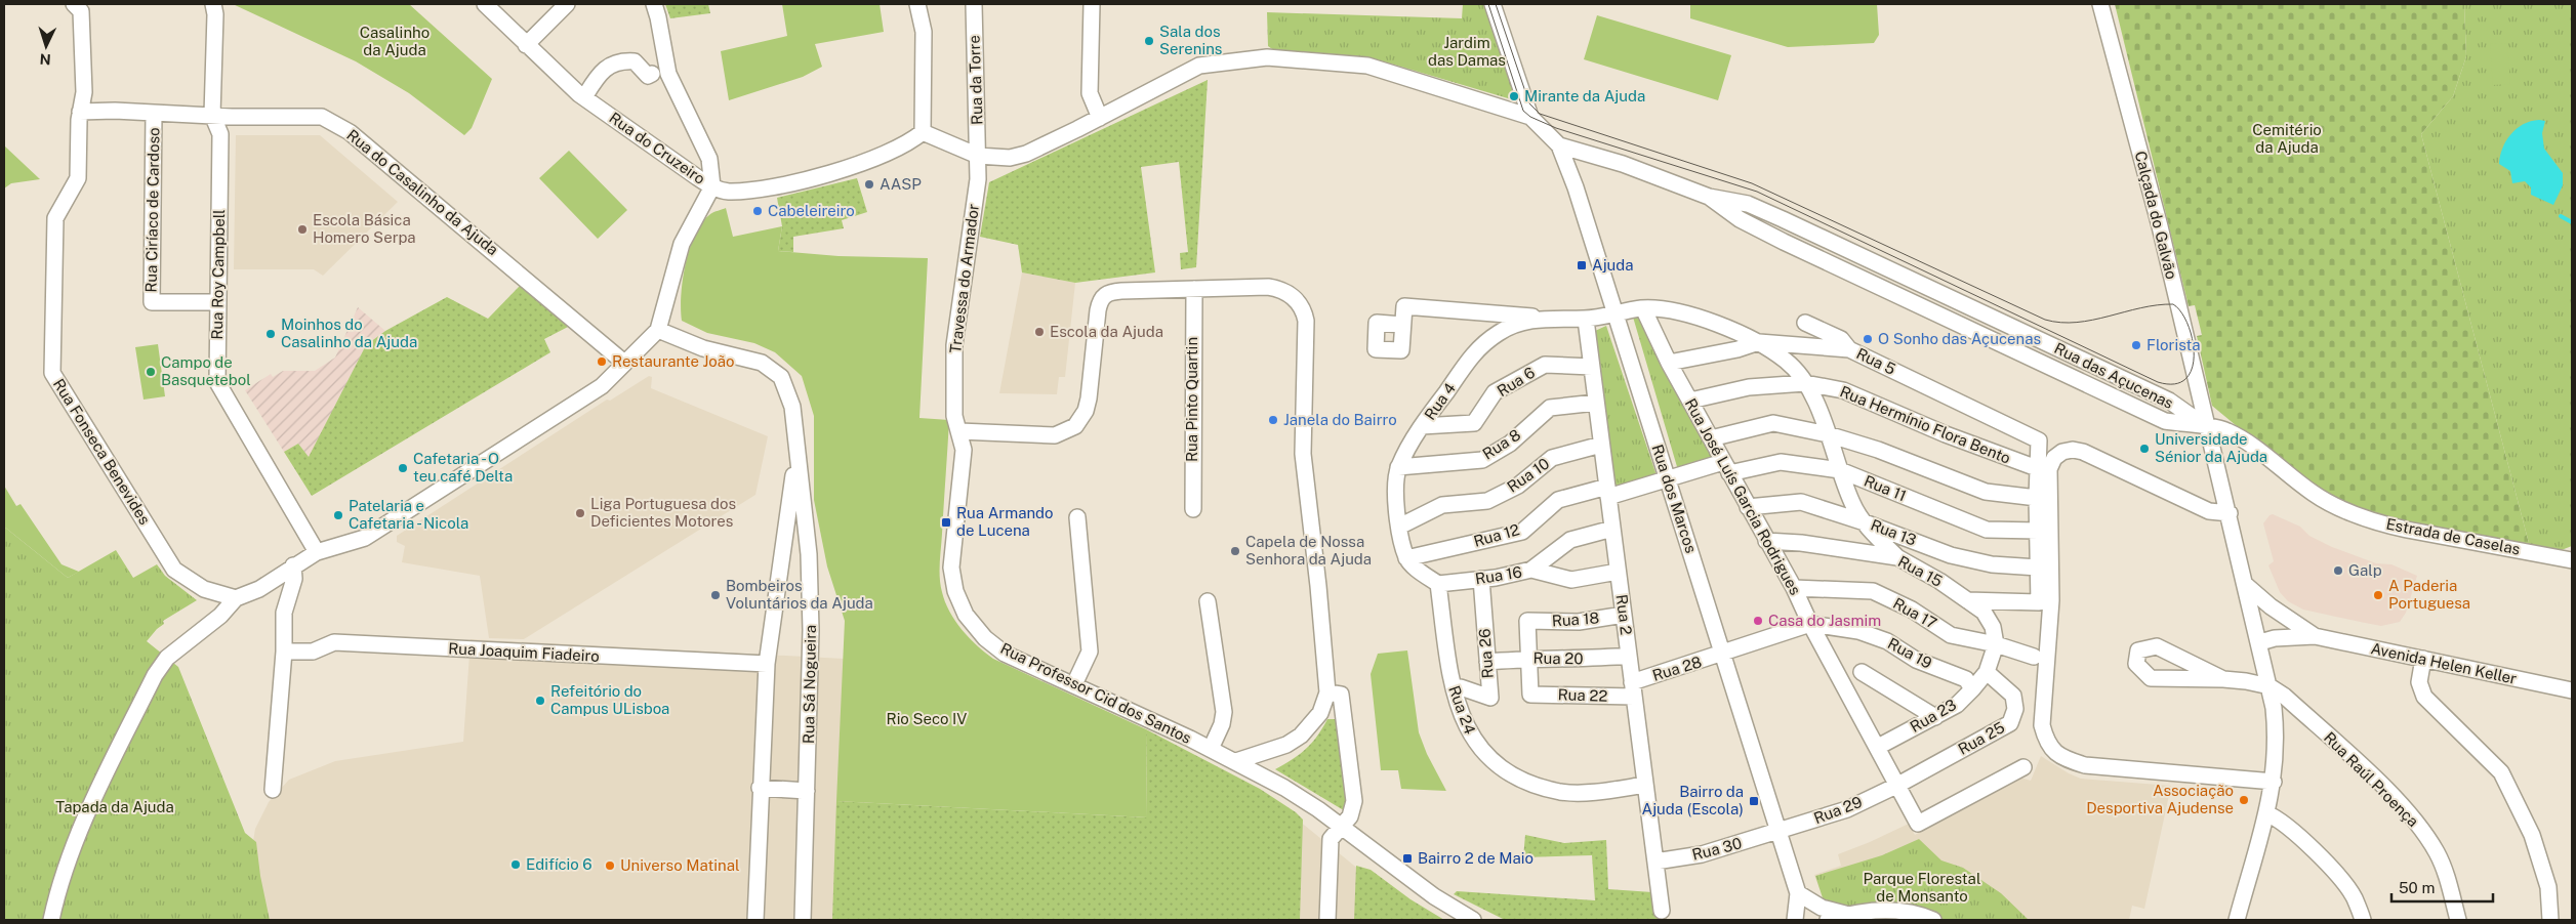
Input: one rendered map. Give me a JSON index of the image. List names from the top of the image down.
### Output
{
  "streets": {
    "street": [
      "Rua da Torre",
      "Rua do Cruzeiro",
      "Rua do Casalinho da Ajuda",
      "Rua Ciríaco de Cardoso",
      "Calçada do Galvão",
      "Rua Roy Campbell",
      "Travessa do Armador",
      "Rua 5",
      "Rua das Açucenas",
      "Rua 6",
      "Rua Pinto Quartin",
      "Rua 4",
      "Rua Hermínio Flora Bento",
      "Rua 8",
      "Rua Fonseca Benevides",
      "Rua 10",
      "Rua 11",
      "Rua José Luís Garcia Rodrigues",
      "Rua dos Marcos",
      "Rua 13",
      "Rua 12",
      "Estrada de Caselas",
      "Rua 15",
      "Rua 16",
      "Rua 17",
      "Rua 2",
      "Rua 18",
      "Rua Joaquim Fiadeiro",
      "Rua 26",
      "Rua 19",
      "Rua 20",
      "Avenida Helen Keller",
      "Rua 28",
      "Rua Sá Nogueira",
      "Rua Professor Cid dos Santos",
      "Rua 22",
      "Rua 24",
      "Rua 23",
      "Rua 25",
      "Rua Raúl Proença",
      "Rua 29",
      "Rua 30"
    ]
  },
  "crossings": [
    ["Rua da Torre", "Travessa do Armador"],
    ["Rua do Casalinho da Ajuda", "Rua Ciríaco de Cardoso"],
    ["Rua do Casalinho da Ajuda", "Rua Roy Campbell"],
    ["Rua do Casalinho da Ajuda", "Rua Fonseca Benevides"],
    ["Rua Ciríaco de Cardoso", "Rua Roy Campbell"],
    ["Calçada do Galvão", "Rua das Açucenas"],
    ["Calçada do Galvão", "Estrada de Caselas"],
    ["Calçada do Galvão", "Avenida Helen Keller"],
    ["Calçada do Galvão", "Rua Raúl Proença"],
    ["Travessa do Armador", "Rua Professor Cid dos Santos"],
    ["Rua 5", "Rua 4"],
    ["Rua 5", "Rua Hermínio Flora Bento"],
    ["Rua 5", "Rua José Luís Garcia Rodrigues"],
    ["Rua das Açucenas", "Rua dos Marcos"],
    ["Rua das Açucenas", "Estrada de Caselas"],
    ["Rua 6", "Rua 4"],
    ["Rua 6", "Rua 2"],
    ["Rua 4", "Rua 8"],
    ["Rua 4", "Rua 10"],
    ["Rua 4", "Rua José Luís Garcia Rodrigues"],
    ["Rua 4", "Rua dos Marcos"],
    ["Rua 4", "Rua 12"],
    ["Rua 4", "Rua 2"],
    ["Rua Hermínio Flora Bento", "Rua José Luís Garcia Rodrigues"],
    ["Rua 8", "Rua 2"],
    ["Rua 10", "Rua 2"],
    ["Rua 11", "Rua José Luís Garcia Rodrigues"],
    ["Rua 11", "Rua dos Marcos"],
    ["Rua 11", "Rua 12"],
    ["Rua José Luís Garcia Rodrigues", "Rua 13"],
    ["Rua José Luís Garcia Rodrigues", "Rua 15"],
    ["Rua José Luís Garcia Rodrigues", "Rua 17"],
    ["Rua José Luís Garcia Rodrigues", "Rua 19"],
    ["Rua José Luís Garcia Rodrigues", "Rua 28"],
    ["Rua José Luís Garcia Rodrigues", "Rua 23"],
    ["Rua José Luís Garcia Rodrigues", "Rua 25"],
    ["Rua José Luís Garcia Rodrigues", "Rua 29"],
    ["Rua dos Marcos", "Rua 12"],
    ["Rua dos Marcos", "Rua 28"],
    ["Rua dos Marcos", "Rua 29"],
    ["Rua dos Marcos", "Rua 30"],
    ["Rua 12", "Rua 2"],
    ["Rua 16", "Rua 2"],
    ["Rua 16", "Rua 26"],
    ["Rua 16", "Rua 24"],
    ["Rua 17", "Rua 23"],
    ["Rua 2", "Rua 18"],
    ["Rua 2", "Rua 20"],
    ["Rua 2", "Rua 28"],
    ["Rua 2", "Rua 22"],
    ["Rua 2", "Rua 24"],
    ["Rua 2", "Rua 30"],
    ["Rua 18", "Rua 20"],
    ["Rua 18", "Rua 22"],
    ["Rua Joaquim Fiadeiro", "Rua Sá Nogueira"],
    ["Rua 26", "Rua 20"],
    ["Rua 19", "Rua 28"],
    ["Rua 19", "Rua 23"],
    ["Rua 20", "Rua 22"],
    ["Rua 28", "Rua 22"],
    ["Rua 23", "Rua 25"],
    ["Rua 25", "Rua 29"],
    ["Rua 29", "Rua 30"]
  ],
  "parks": [
    "Casalinho da Ajuda",
    "Jardim das Damas",
    "Cemitério da Ajuda",
    "Rio Seco IV",
    "Tapada da Ajuda",
    "Parque Florestal de Monsanto"
  ],
  "places": {
    "other": [
      "Sala dos Serenins",
      "Mirante da Ajuda",
      "AASP",
      "Cabeleireiro",
      "Escola Básica Homero Serpa",
      "Escola da Ajuda",
      "Moinhos do Casalinho da Ajuda",
      "O Sonho das Açucenas",
      "Florista",
      "Restaurante João",
      "Campo de Basquetebol",
      "Janela do Bairro",
      "Universidade Sénior da Ajuda",
      "Cafetaria - O teu café Delta",
      "Liga Portuguesa dos Deficientes Motores",
      "Patelaria e Cafetaria - Nicola",
      "Capela de Nossa Senhora da Ajuda",
      "Galp",
      "Bombeiros Voluntários da Ajuda",
      "A Paderia Portuguesa",
      "Casa do Jasmim",
      "Refeitório do Campus ULisboa",
      "Associação Desportiva Ajudense",
      "Edifício 6",
      "Universo Matinal"
    ],
    "transit": [
      "Ajuda",
      "Rua Armando de Lucena",
      "Bairro da Ajuda (Escola)",
      "Bairro 2 de Maio"
    ]
  },
  "scale_bar": "50 m",
  "north": "bottom"
}
